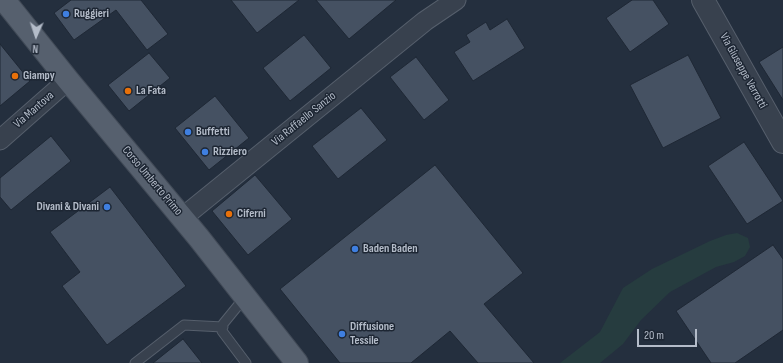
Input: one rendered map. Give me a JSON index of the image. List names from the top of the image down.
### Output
{
  "streets": {
    "main road": ["Corso Umberto Primo"],
    "street": ["Via Giuseppe Verrotti", "Via Mantova", "Via Raffaello Sanzio"]
  },
  "crossings": [
    ["Via Mantova", "Corso Umberto Primo"],
    ["Via Raffaello Sanzio", "Corso Umberto Primo"]
  ],
  "places": [
    "Ruggieri",
    "Giampy",
    "La Fata",
    "Buffetti",
    "Rizziero",
    "Divani & Divani",
    "Ciferni",
    "Baden Baden",
    "Diffusione Tessile"
  ],
  "scale_bar": "20 m",
  "north": "bottom"
}
